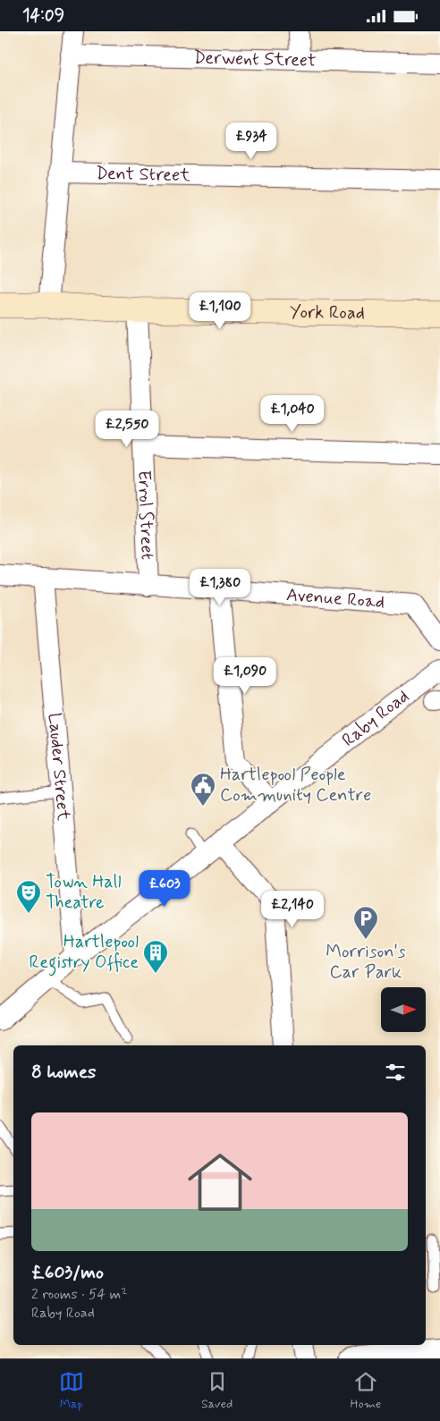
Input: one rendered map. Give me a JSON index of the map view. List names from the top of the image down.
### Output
{
  "streets": {
    "main road": ["York Road"],
    "street": [
      "Derwent Street",
      "Dent Street",
      "Errol Street",
      "Avenue Road",
      "Raby Road",
      "Lauder Street"
    ]
  },
  "crossings": [
    ["York Road", "Errol Street"],
    ["Errol Street", "Avenue Road"],
    ["Avenue Road", "Lauder Street"],
    ["Raby Road", "Lauder Street"]
  ],
  "places": {
    "public building": ["Hartlepool People Community Centre"],
    "theatre": ["Town Hall Theatre"],
    "parking": ["Morrison's Car Park"],
    "building": ["Hartlepool Registry Office"]
  },
  "north": "right",
  "page": {
    "status": "14:09",
    "price": [
      "£934",
      "£1,100",
      "£1,040",
      "£2,550",
      "£1,380",
      "£1,090",
      "£603",
      "£2,140"
    ],
    "heading": "8 homes",
    "list": [
      {
        "name": "£603/mo",
        "note": "2 rooms · 54 m² · Raby Road"
      }
    ],
    "tabs": ["Map", "Saved", "Home"]
  }
}
